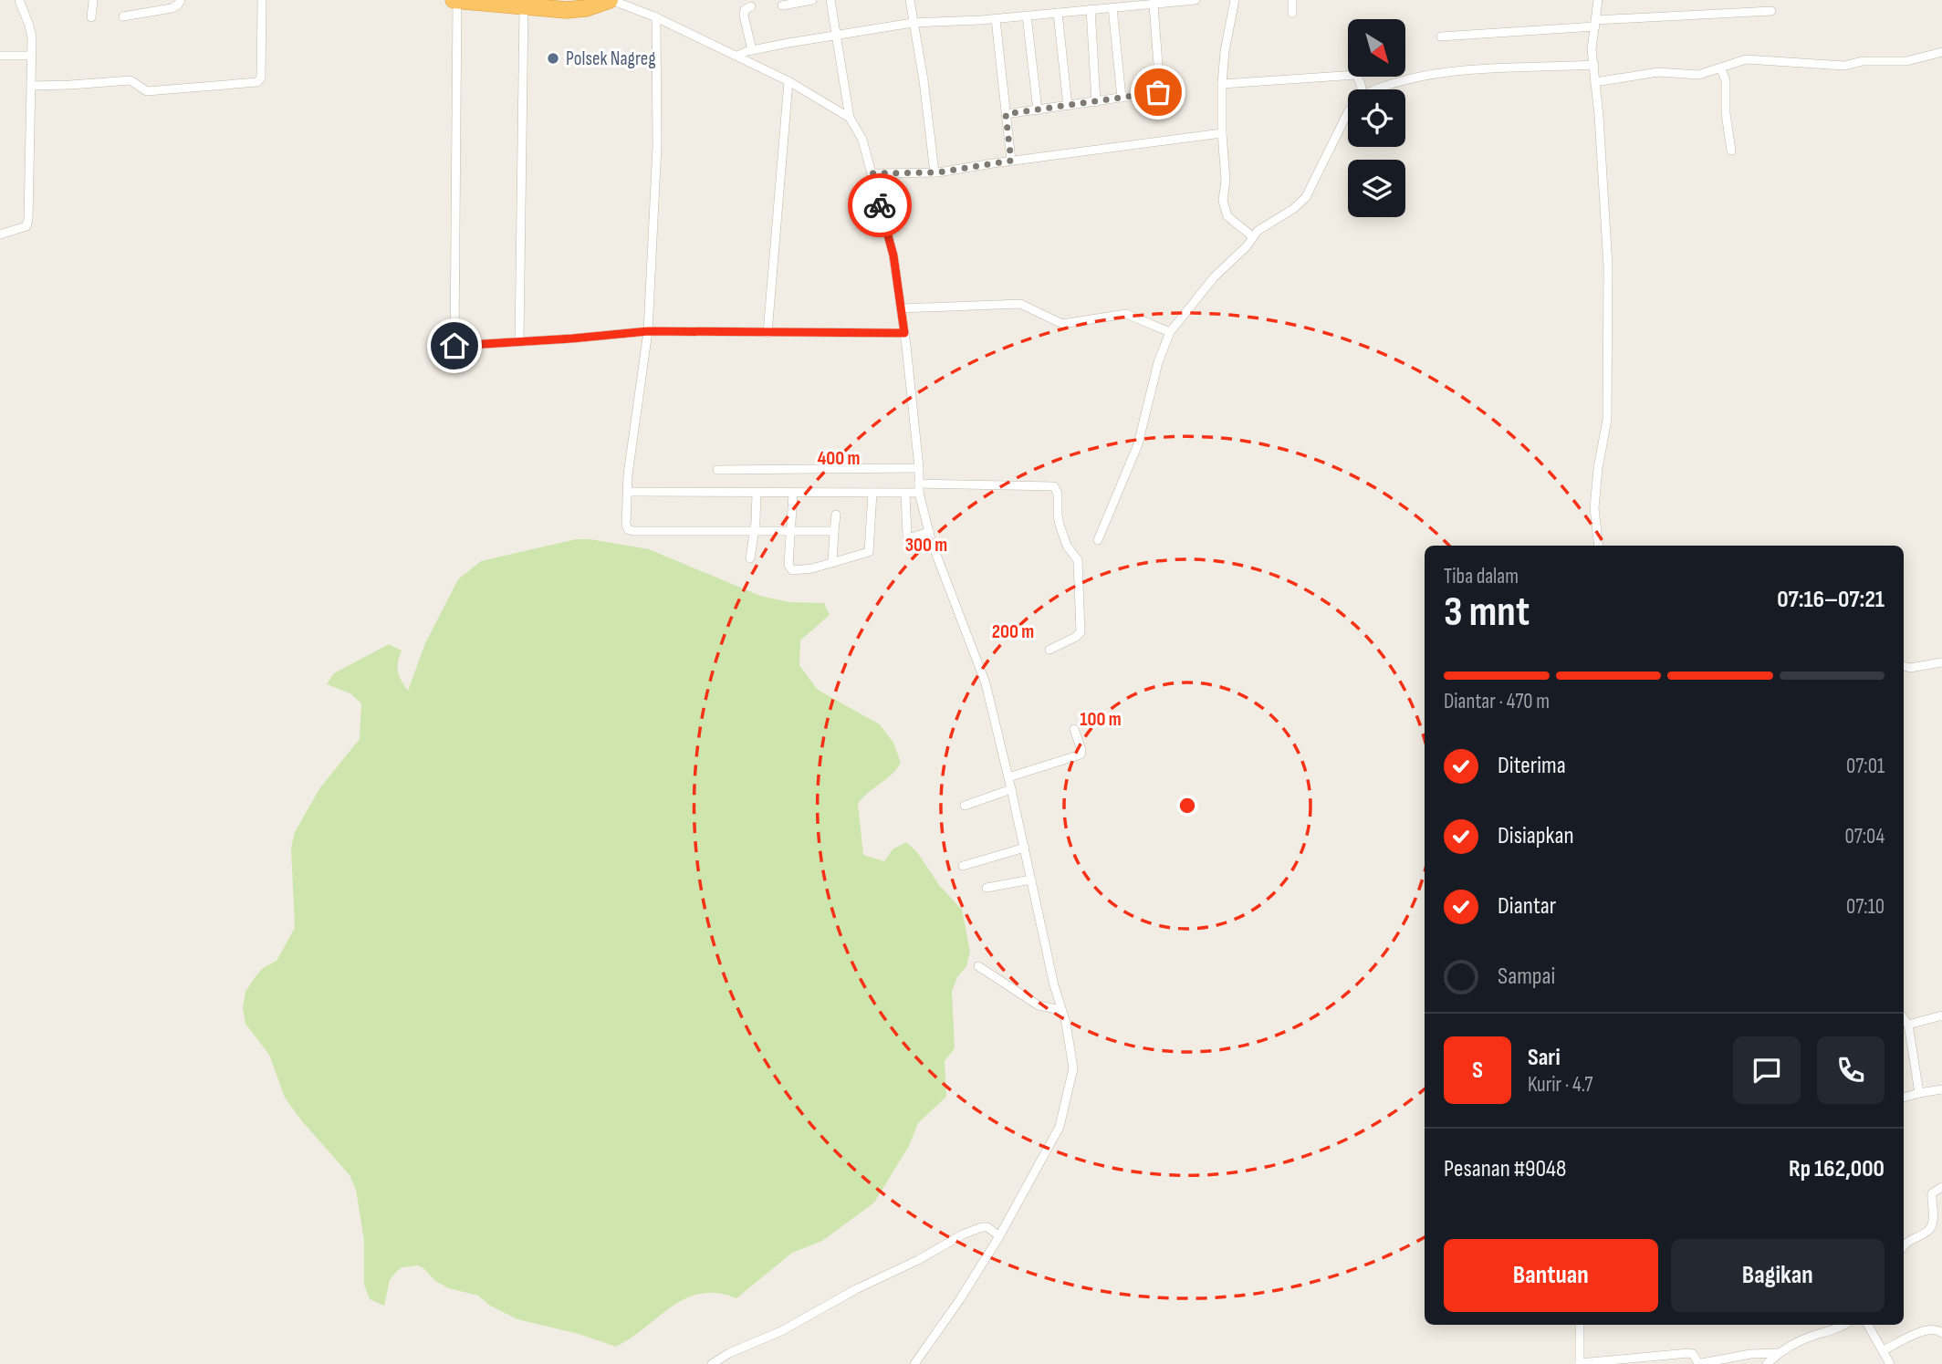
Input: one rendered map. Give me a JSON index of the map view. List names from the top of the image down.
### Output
{
  "places": ["Polsek Nagreg"],
  "north": "bottom right",
  "page": {
    "heading": ["3 mnt", "Tiba dalam", "07:16–07:21"],
    "panel": [
      "Sari",
      "Kurir · 4.7",
      "Pesanan #9048",
      "Rp 162,000"
    ],
    "bar": "Diantar · 470 m",
    "list": [
      ["Diterima", "07:01"],
      ["Disiapkan", "07:04"],
      ["Diantar", "07:10"],
      "Sampai"
    ],
    "round": "S",
    "buttons": ["Bantuan", "Bagikan"]
  },
  "rings": [
    "400 m",
    "300 m",
    "200 m",
    "100 m"
  ]
}
